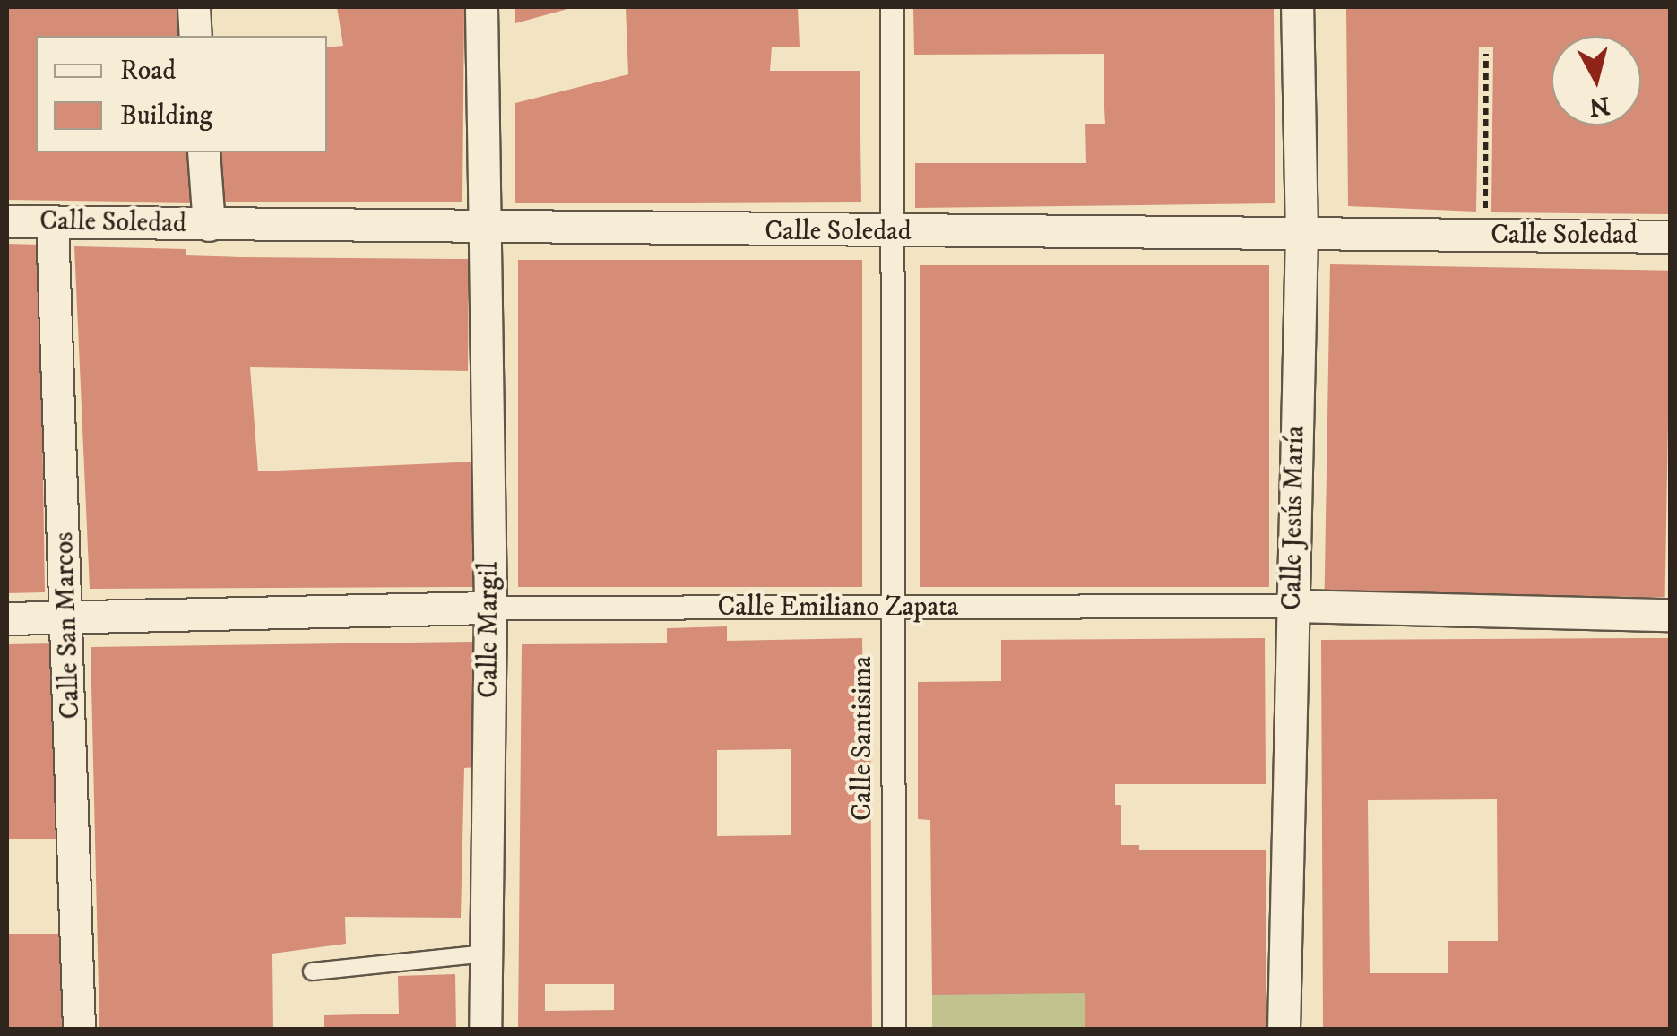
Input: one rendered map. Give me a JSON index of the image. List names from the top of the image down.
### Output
{
  "streets": {
    "street": [
      "Calle Soledad",
      "Calle Jesús María",
      "Calle Emiliano Zapata",
      "Calle San Marcos",
      "Calle Margil",
      "Calle Santisima"
    ]
  },
  "crossings": [
    ["Calle Soledad", "Calle Jesús María"],
    ["Calle Soledad", "Calle San Marcos"],
    ["Calle Soledad", "Calle Margil"],
    ["Calle Soledad", "Calle Santisima"],
    ["Calle Jesús María", "Calle Emiliano Zapata"],
    ["Calle Emiliano Zapata", "Calle San Marcos"],
    ["Calle Emiliano Zapata", "Calle Margil"],
    ["Calle Emiliano Zapata", "Calle Santisima"]
  ],
  "legend": ["Road", "Building"],
  "north": "bottom"
}
